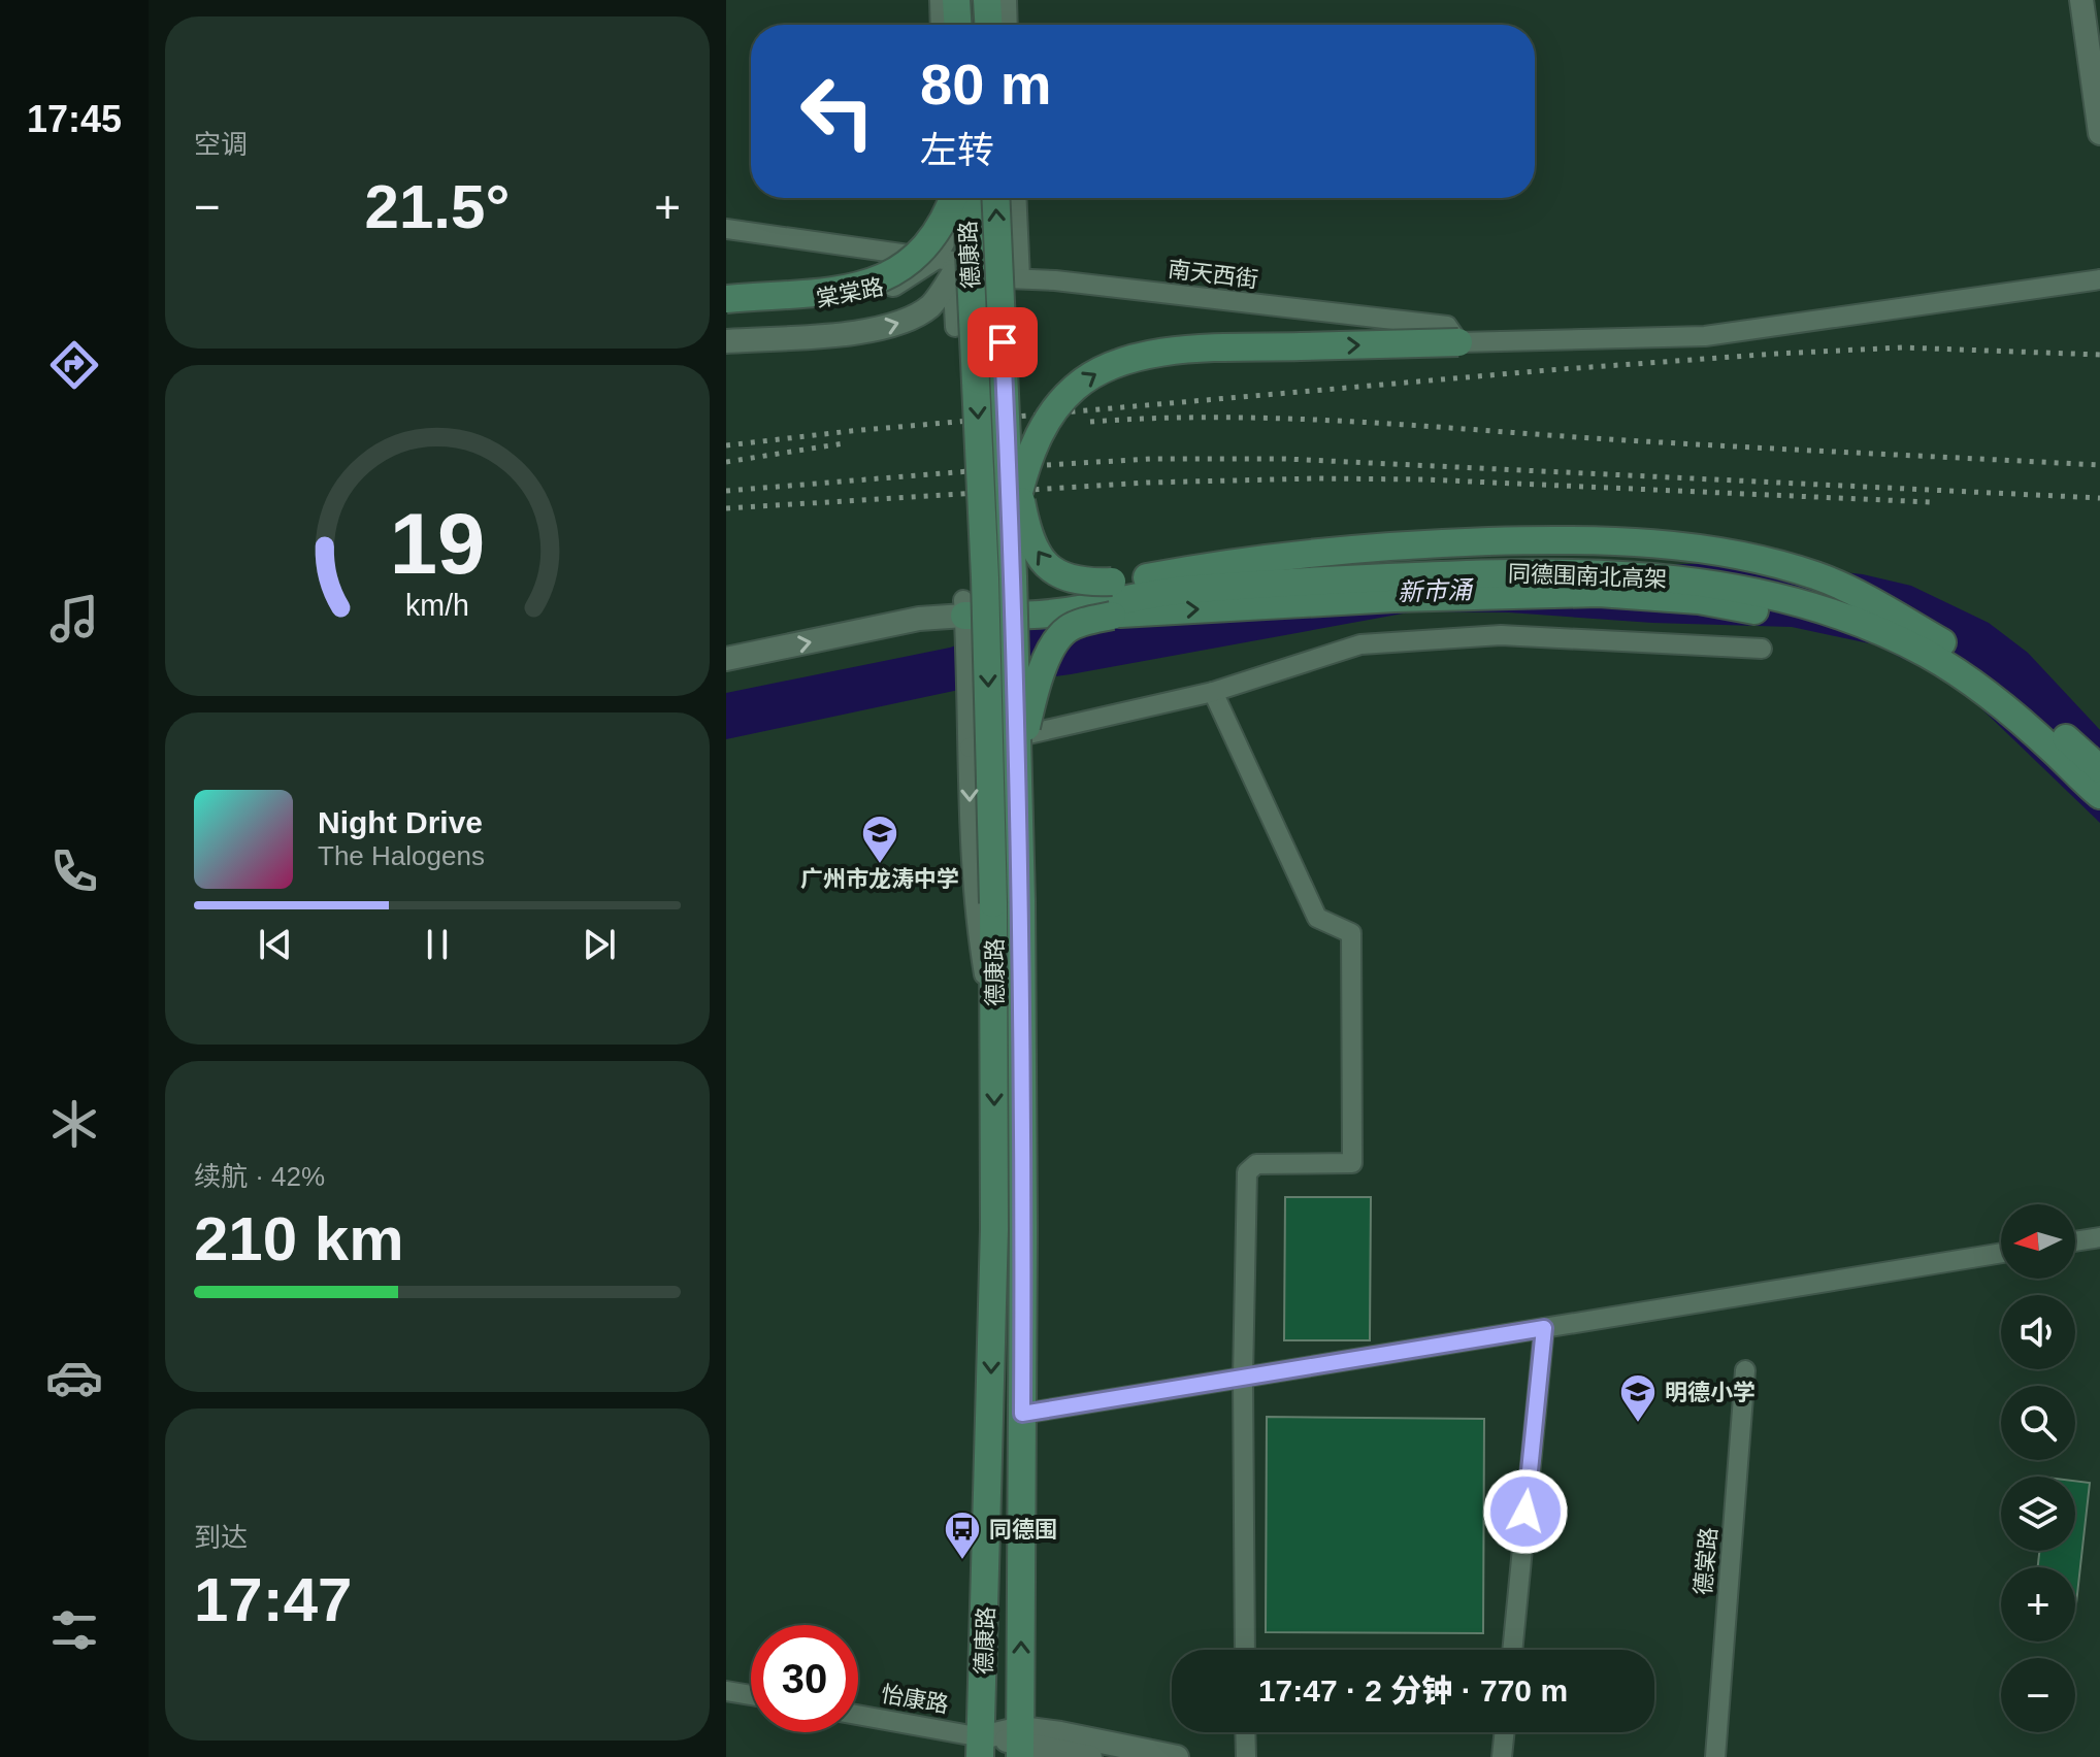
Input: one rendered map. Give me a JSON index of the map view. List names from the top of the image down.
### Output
{
  "streets": {
    "main road": ["德康路", "同德围南北高架"],
    "street": [
      "南天西街",
      "棠棠路",
      "德棠路",
      "怡康路"
    ]
  },
  "crossings": [
    ["德康路", "怡康路"],
    ["南天西街", "棠棠路"]
  ],
  "water": ["新市涌"],
  "places": {
    "school or university": ["广州市龙涛中学", "明德小学"],
    "bus stop": ["同德围"]
  },
  "north": "left",
  "page": {
    "tabs": "17:45",
    "tile": [
      "空调",
      ["续航 · 42%", "210 km"],
      ["到达", "17:47"]
    ],
    "turn": ["80 m", "左转"],
    "heat": ["−", "21.5°", "+"],
    "song": ["Night Drive", "The Halogens"],
    "map_buttons": ["+", "−"],
    "limit": "30",
    "trip": "17:47 · 2 分钟 · 770 m",
    "gauge": ["19", "km/h"]
  }
}
